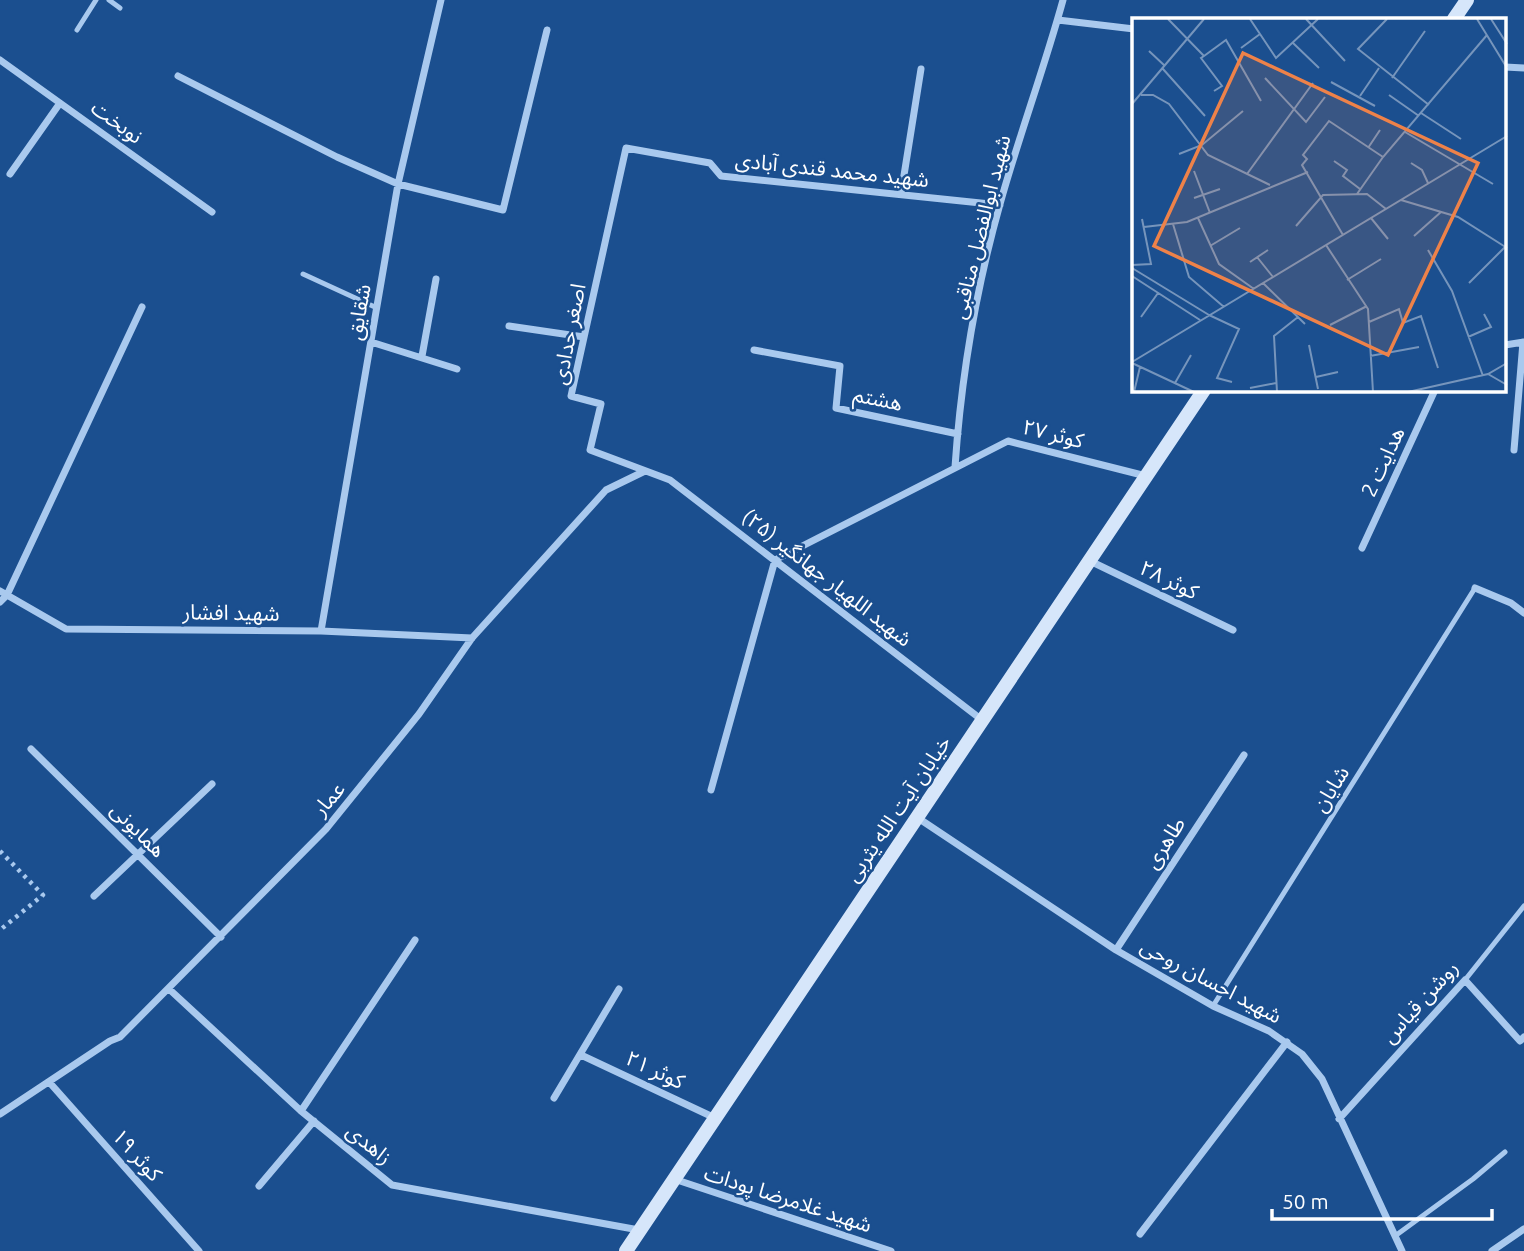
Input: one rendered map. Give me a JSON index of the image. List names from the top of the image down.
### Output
{
  "streets": {
    "main road": ["خیابان آیت الله یثربی"],
    "street": [
      "نوبخت",
      "شهید محمد قندی آبادی",
      "شهید ابوالفضل مناقبی",
      "شقایق",
      "اصغر حدادی",
      "هشتم",
      "کوثر ۲۷",
      "هدایت 2",
      "شهید اللهیار جهانگیر (۲۵)",
      "کوثر ۲۸",
      "شهید افشار",
      "عمار",
      "همایونی",
      "طاهری",
      "شهید احسان روحی",
      "روشن قیاس",
      "کوثر ۲۱",
      "زاهدی",
      "کوثر ۱۹",
      "شهید غلامرضا پودات"
    ],
    "lane": ["شایان"]
  },
  "crossings": [
    ["شهید محمد قندی آبادی", "شهید ابوالفضل مناقبی"],
    ["شهید محمد قندی آبادی", "اصغر حدادی"],
    ["شهید ابوالفضل مناقبی", "هشتم"],
    ["شهید ابوالفضل مناقبی", "کوثر ۲۷"],
    ["شقایق", "شهید افشار"],
    ["اصغر حدادی", "شهید اللهیار جهانگیر (۲۵)"],
    ["اصغر حدادی", "عمار"],
    ["کوثر ۲۷", "شهید اللهیار جهانگیر (۲۵)"],
    ["کوثر ۲۷", "خیابان آیت الله یثربی"],
    ["شهید اللهیار جهانگیر (۲۵)", "عمار"],
    ["شهید اللهیار جهانگیر (۲۵)", "خیابان آیت الله یثربی"],
    ["کوثر ۲۸", "خیابان آیت الله یثربی"],
    ["شهید افشار", "عمار"],
    ["شایان", "شهید احسان روحی"],
    ["عمار", "همایونی"],
    ["عمار", "زاهدی"],
    ["عمار", "کوثر ۱۹"],
    ["خیابان آیت الله یثربی", "شهید احسان روحی"],
    ["خیابان آیت الله یثربی", "کوثر ۲۱"],
    ["خیابان آیت الله یثربی", "زاهدی"],
    ["خیابان آیت الله یثربی", "شهید غلامرضا پودات"],
    ["طاهری", "شهید احسان روحی"],
    ["شهید احسان روحی", "روشن قیاس"]
  ],
  "scale_bar": "50 m"
}
